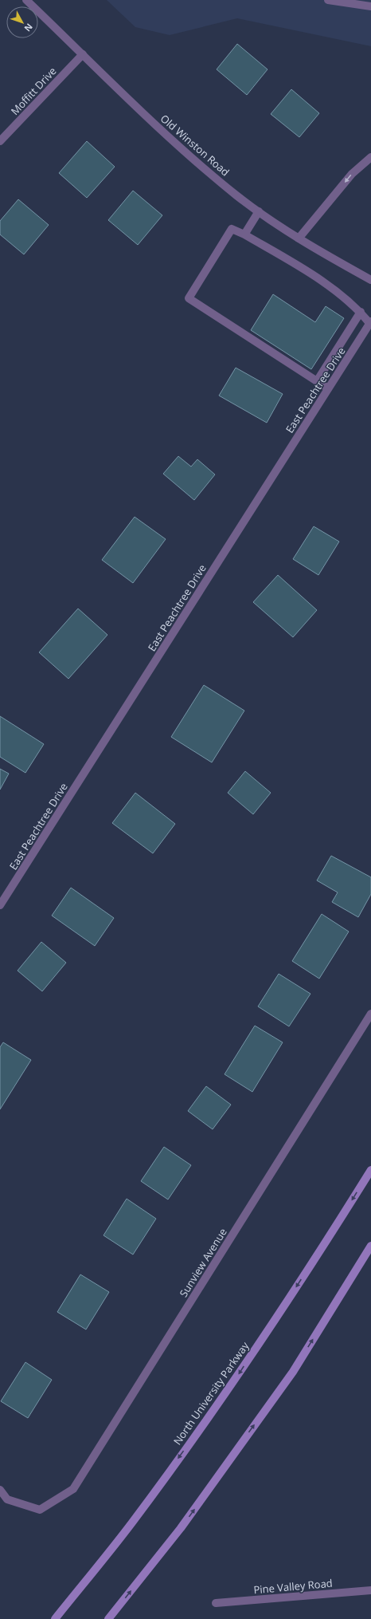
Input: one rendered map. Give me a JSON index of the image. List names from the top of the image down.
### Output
{
  "streets": {
    "main road": ["North University Parkway"],
    "street": [
      "Moffitt Drive",
      "Old Winston Road",
      "East Peachtree Drive",
      "Sunview Avenue",
      "Pine Valley Road"
    ]
  },
  "crossings": [
    ["Moffitt Drive", "Old Winston Road"]
  ],
  "north": "bottom right"
}
